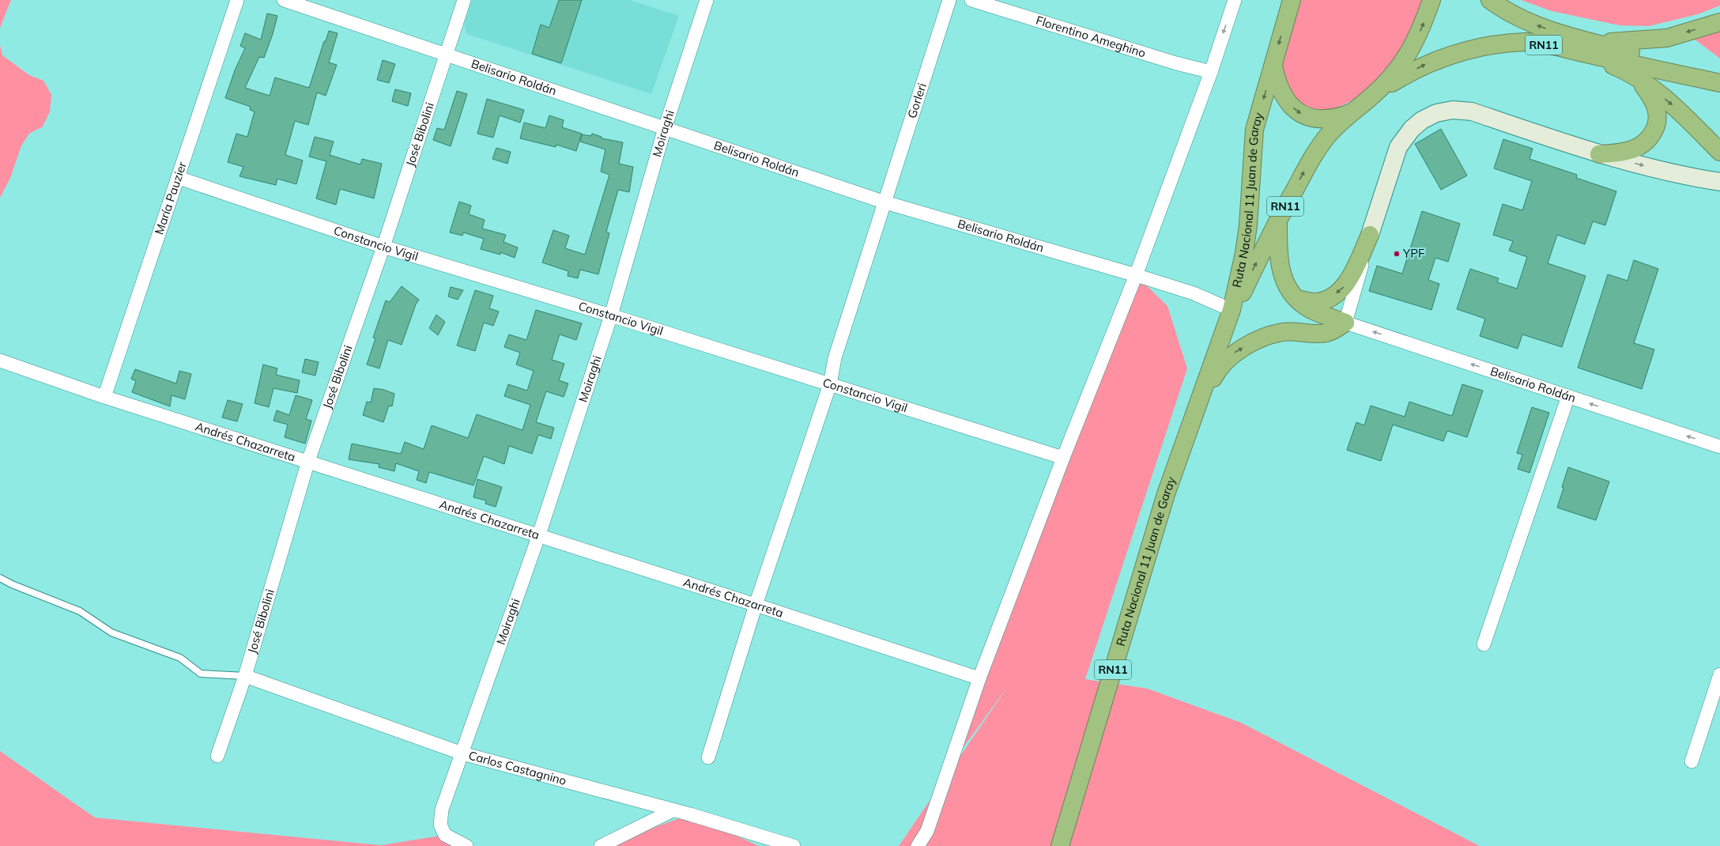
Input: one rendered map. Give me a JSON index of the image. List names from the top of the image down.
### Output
{
  "streets": {
    "highway": ["RN11", "Ruta Nacional 11 Juan de Garay"],
    "street": [
      "Florentino Ameghino",
      "Belisario Roldán",
      "Gorleri",
      "Moiraghi",
      "José Bibolini",
      "María Pauzier",
      "Constancio Vigil",
      "Andrés Chazarreta",
      "Carlos Castagnino"
    ]
  },
  "crossings": [
    ["Belisario Roldán", "Gorleri"],
    ["Belisario Roldán", "Moiraghi"],
    ["Belisario Roldán", "José Bibolini"],
    ["Belisario Roldán", "Ruta Nacional 11 Juan de Garay"],
    ["Gorleri", "Constancio Vigil"],
    ["Gorleri", "Andrés Chazarreta"],
    ["Moiraghi", "Constancio Vigil"],
    ["Moiraghi", "Andrés Chazarreta"],
    ["Moiraghi", "Carlos Castagnino"],
    ["José Bibolini", "Constancio Vigil"],
    ["José Bibolini", "Andrés Chazarreta"],
    ["José Bibolini", "Carlos Castagnino"],
    ["María Pauzier", "Constancio Vigil"],
    ["María Pauzier", "Andrés Chazarreta"]
  ],
  "places": ["YPF"]
}
